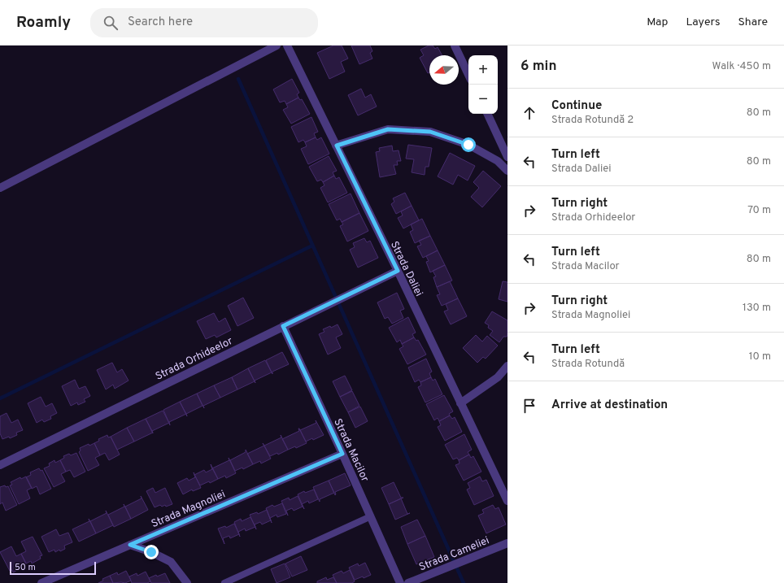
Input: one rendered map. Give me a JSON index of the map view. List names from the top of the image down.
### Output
{
  "streets": {
    "street": [
      "Strada Daliei",
      "Strada Orhideelor",
      "Strada Macilor",
      "Strada Magnoliei",
      "Strada Cameliei"
    ]
  },
  "crossings": [
    ["Strada Daliei", "Strada Orhideelor"],
    ["Strada Orhideelor", "Strada Macilor"],
    ["Strada Macilor", "Strada Magnoliei"]
  ],
  "scale_bar": "50 m",
  "north": "left",
  "page": {
    "header": "Roamly",
    "search": "Search here",
    "nav": ["Map", "Layers", "Share"],
    "heading": ["6 min", "Walk · 450 m"],
    "map_buttons": ["+", "−"],
    "list": [
      ["Continue", "Strada Rotundă 2", "80 m"],
      ["Turn left", "Strada Daliei", "80 m"],
      ["Turn right", "Strada Orhideelor", "70 m"],
      ["Turn left", "Strada Macilor", "80 m"],
      ["Turn right", "Strada Magnoliei", "130 m"],
      ["Turn left", "Strada Rotundă", "10 m"],
      "Arrive at destination"
    ],
    "scale": "50 m"
  }
}
